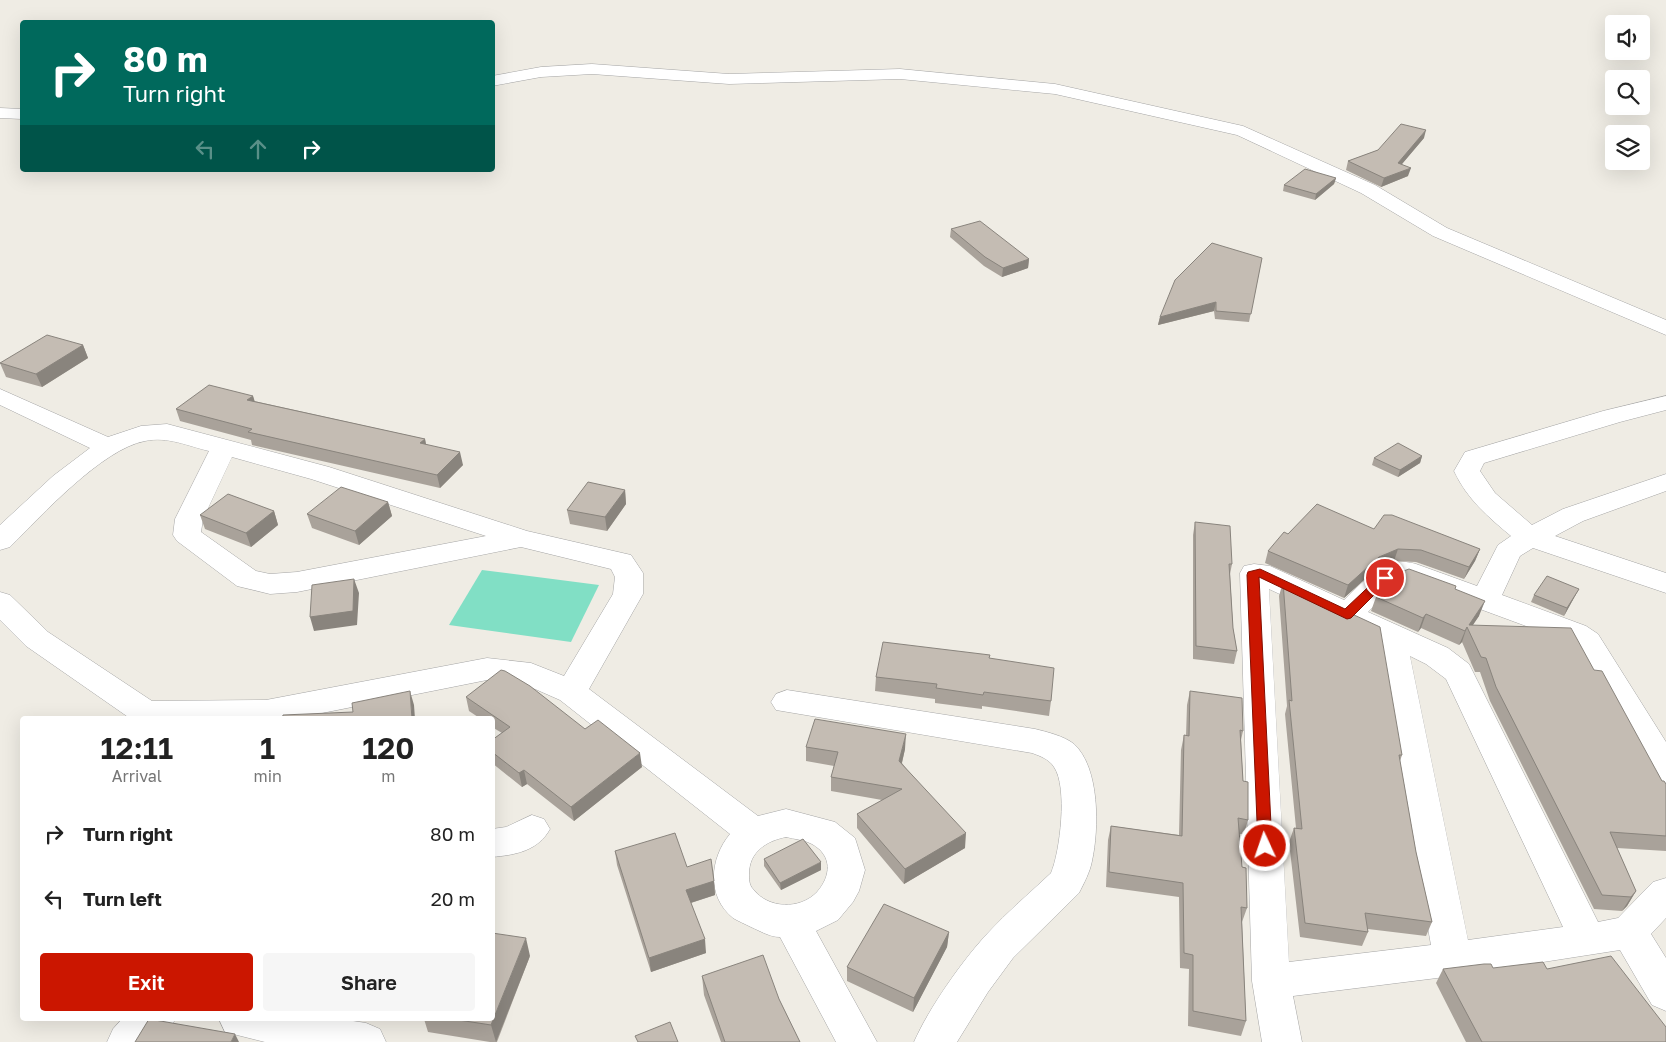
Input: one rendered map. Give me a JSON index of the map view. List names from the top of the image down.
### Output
{
  "page": {
    "turn": ["80 m", "Turn right"],
    "eta": [
      "12:11",
      "Arrival",
      "1",
      "min",
      "120",
      "m"
    ],
    "list": [
      {
        "name": "Turn right",
        "value": "80 m"
      },
      {
        "name": "Turn left",
        "value": "20 m"
      }
    ],
    "buttons": ["Exit", "Share"]
  }
}
